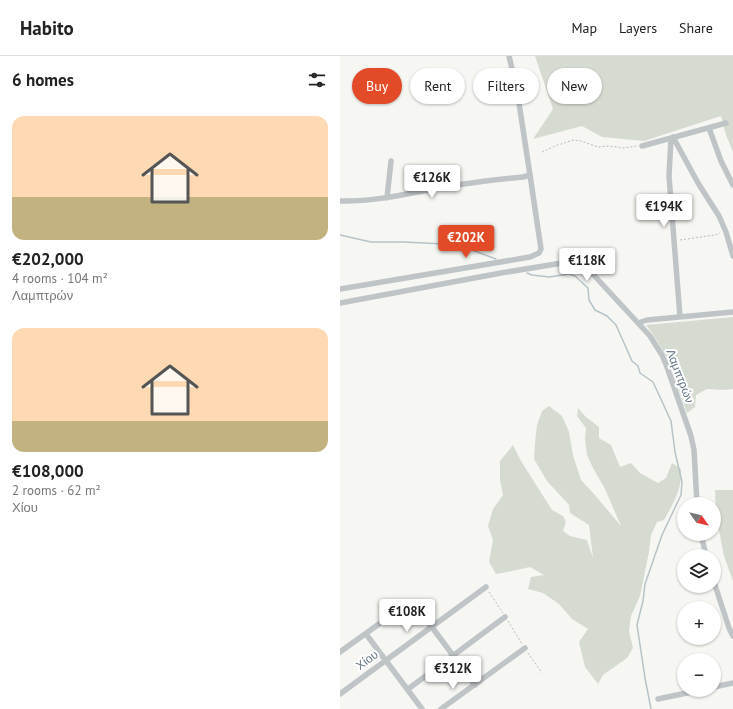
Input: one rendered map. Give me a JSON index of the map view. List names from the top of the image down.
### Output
{
  "streets": {
    "street": ["Λαμπτρών", "Χίου"]
  },
  "north": "bottom right",
  "page": {
    "header": "Habito",
    "nav": ["Map", "Layers", "Share"],
    "heading": "6 homes",
    "chip": [
      "Buy",
      "Rent",
      "Filters",
      "New"
    ],
    "list": [
      {
        "name": "€202,000",
        "note": "4 rooms · 104 m² · Λαμπτρών"
      },
      {
        "name": "€108,000",
        "note": "2 rooms · 62 m² · Χίου"
      }
    ],
    "price": [
      "€126K",
      "€194K",
      "€202K",
      "€118K",
      "€108K",
      "€312K"
    ],
    "map_buttons": ["+", "−"]
  }
}
